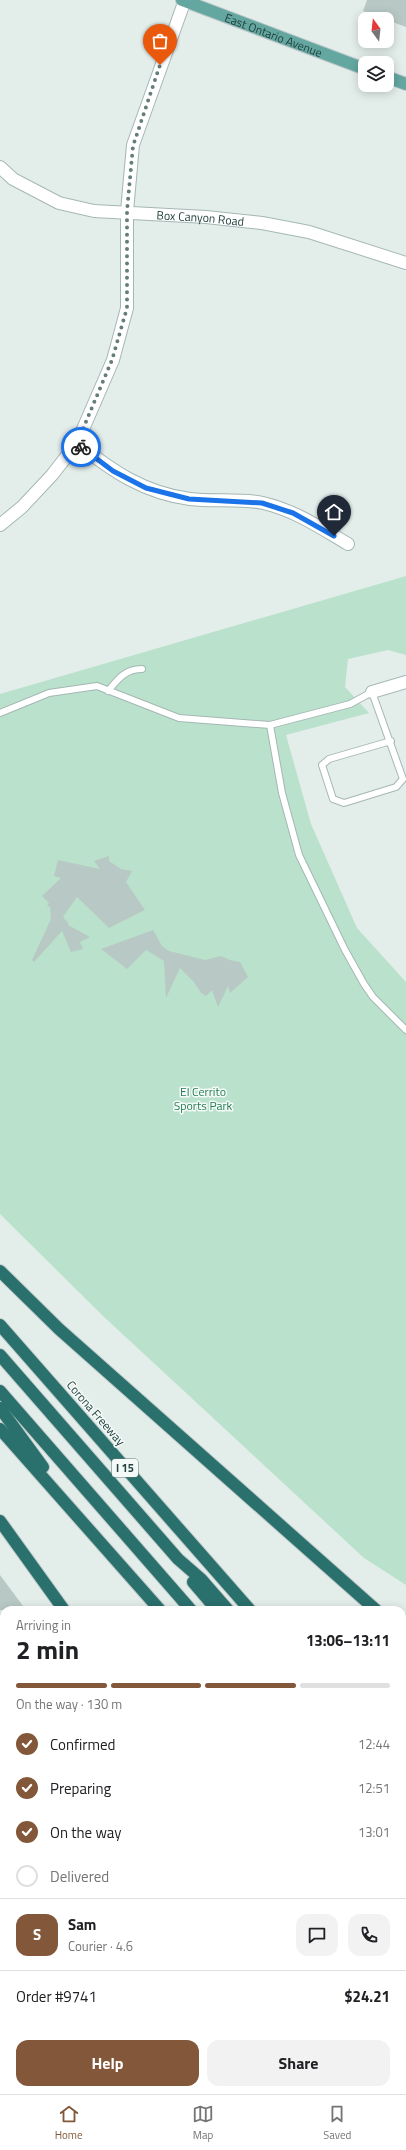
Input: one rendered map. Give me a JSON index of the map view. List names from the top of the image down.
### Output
{
  "streets": {
    "highway": ["Corona Freeway", "I 15"],
    "main road": ["East Ontario Avenue"],
    "street": ["Box Canyon Road"]
  },
  "parks": ["El Cerrito Sports Park"],
  "north": "top",
  "page": {
    "heading": ["2 min", "Arriving in", "13:06–13:11"],
    "panel": [
      "Sam",
      "Courier · 4.6",
      "Order #9741",
      "$24.21"
    ],
    "bar": "On the way · 130 m",
    "list": [
      ["Confirmed", "12:44"],
      ["Preparing", "12:51"],
      ["On the way", "13:01"],
      "Delivered"
    ],
    "round": "S",
    "buttons": ["Help", "Share"],
    "tabs": ["Home", "Map", "Saved"]
  }
}
